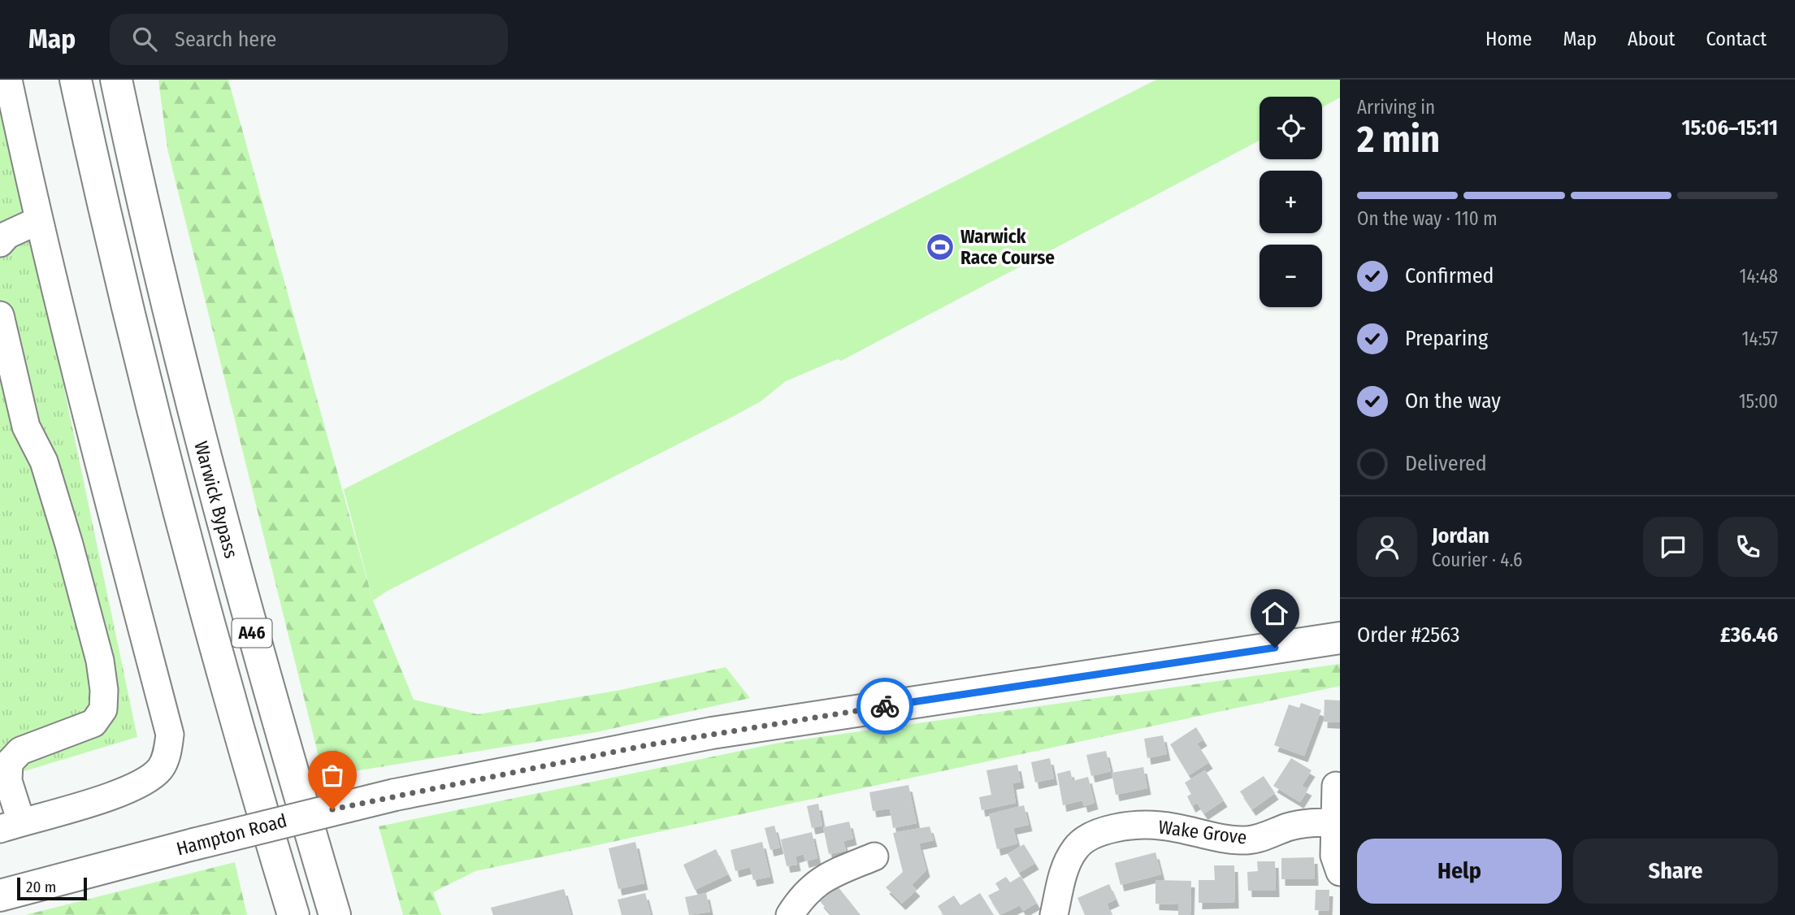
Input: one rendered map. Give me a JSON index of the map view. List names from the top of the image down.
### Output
{
  "streets": {
    "main road": ["Warwick Bypass", "A46", "Hampton Road"],
    "street": ["Wake Grove"]
  },
  "places": {
    "sports": ["Warwick Race Course"]
  },
  "scale_bar": "20 m",
  "page": {
    "header": "Map",
    "search": "Search here",
    "nav": [
      "Home",
      "Map",
      "About",
      "Contact"
    ],
    "heading": ["2 min", "Arriving in", "15:06–15:11"],
    "panel": [
      "Jordan",
      "Courier · 4.6",
      "Order #2563",
      "£36.46"
    ],
    "map_buttons": ["+", "−"],
    "bar": "On the way · 110 m",
    "list": [
      ["Confirmed", "14:48"],
      ["Preparing", "14:57"],
      ["On the way", "15:00"],
      "Delivered"
    ],
    "buttons": ["Help", "Share"],
    "scale": "20 m"
  }
}
